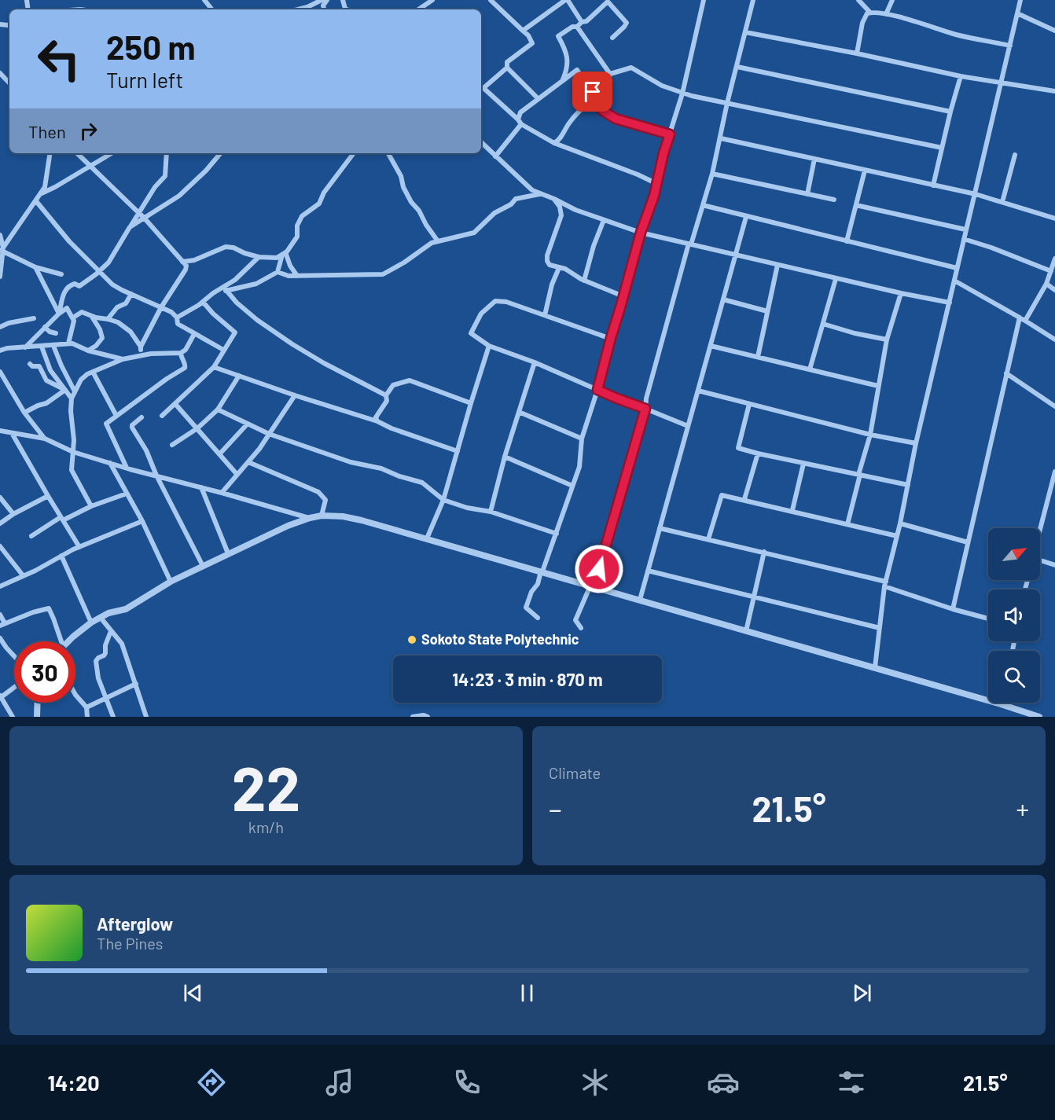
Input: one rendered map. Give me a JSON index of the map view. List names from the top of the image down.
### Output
{
  "places": ["Sokoto State Polytechnic"],
  "north": "top right",
  "page": {
    "turn": ["250 m", "Turn left"],
    "then": "Then",
    "limit": "30",
    "trip": "14:23 · 3 min · 870 m",
    "tile": [
      ["22", "km/h"],
      "Climate"
    ],
    "heat": ["−", "21.5°", "+"],
    "song": ["Afterglow", "The Pines"],
    "tabs": ["14:20", "21.5°"]
  }
}
